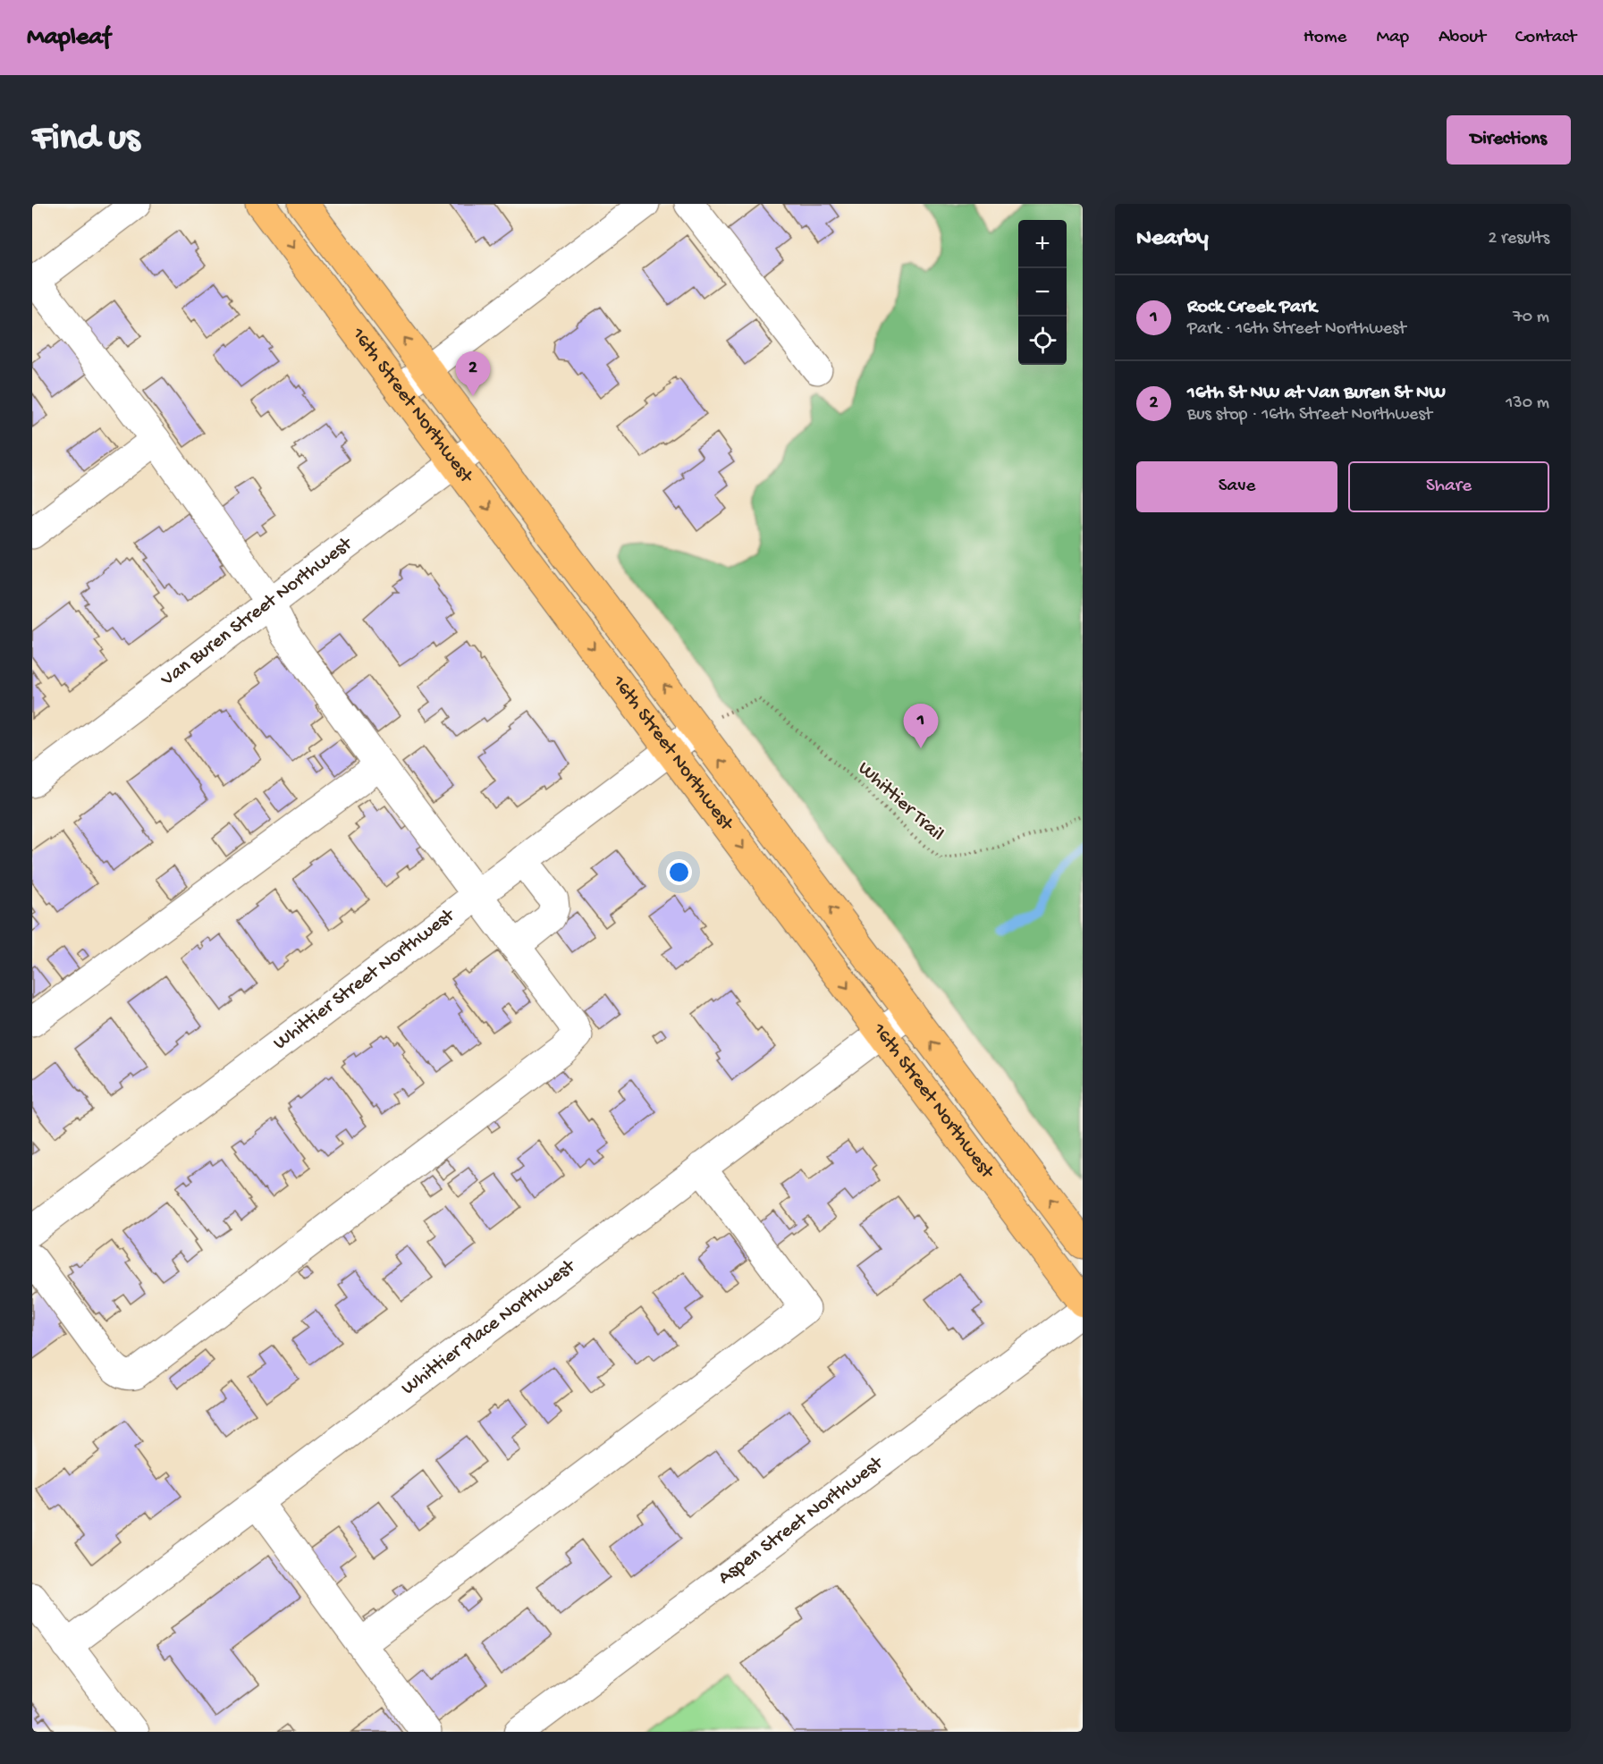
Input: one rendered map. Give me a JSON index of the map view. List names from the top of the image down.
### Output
{
  "streets": {
    "main road": ["16th Street Northwest"],
    "street": [
      "Van Buren Street Northwest",
      "Whittier Street Northwest",
      "Whittier Place Northwest",
      "Aspen Street Northwest"
    ],
    "path": ["Whittier Trail"]
  },
  "crossings": [
    ["16th Street Northwest", "Van Buren Street Northwest"],
    ["16th Street Northwest", "Whittier Trail"],
    ["16th Street Northwest", "Whittier Street Northwest"],
    ["16th Street Northwest", "Whittier Place Northwest"],
    ["Whittier Trail", "Whittier Street Northwest"]
  ],
  "page": {
    "header": "Mapleaf",
    "nav": [
      "Home",
      "Map",
      "About",
      "Contact"
    ],
    "buttons": [
      "Directions",
      ["Save", "Share"]
    ],
    "title": "Find us",
    "heading": ["Nearby", "2 results"],
    "map_buttons": ["+", "−"],
    "list": [
      {
        "mark": "1",
        "name": "Rock Creek Park",
        "note": "Park · 16th Street Northwest",
        "value": "70 m"
      },
      {
        "mark": "2",
        "name": "16th St NW at Van Buren St NW",
        "note": "Bus stop · 16th Street Northwest",
        "value": "130 m"
      }
    ],
    "pins": ["2", "1"]
  }
}
